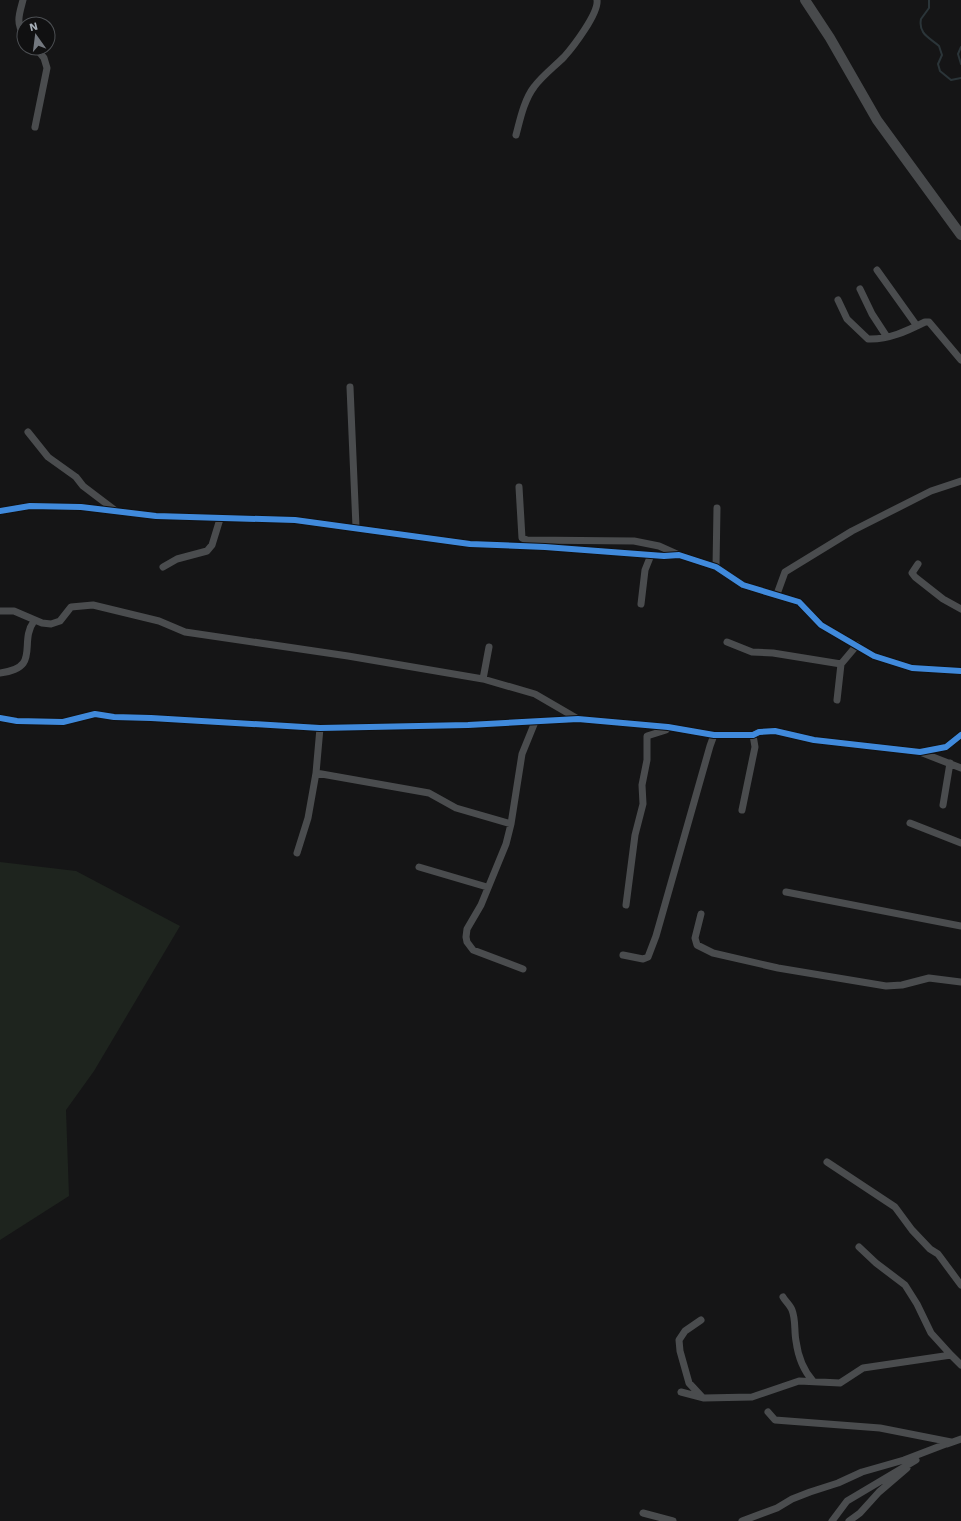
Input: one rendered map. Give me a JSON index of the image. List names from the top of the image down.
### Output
{
  "north": "top"
}
